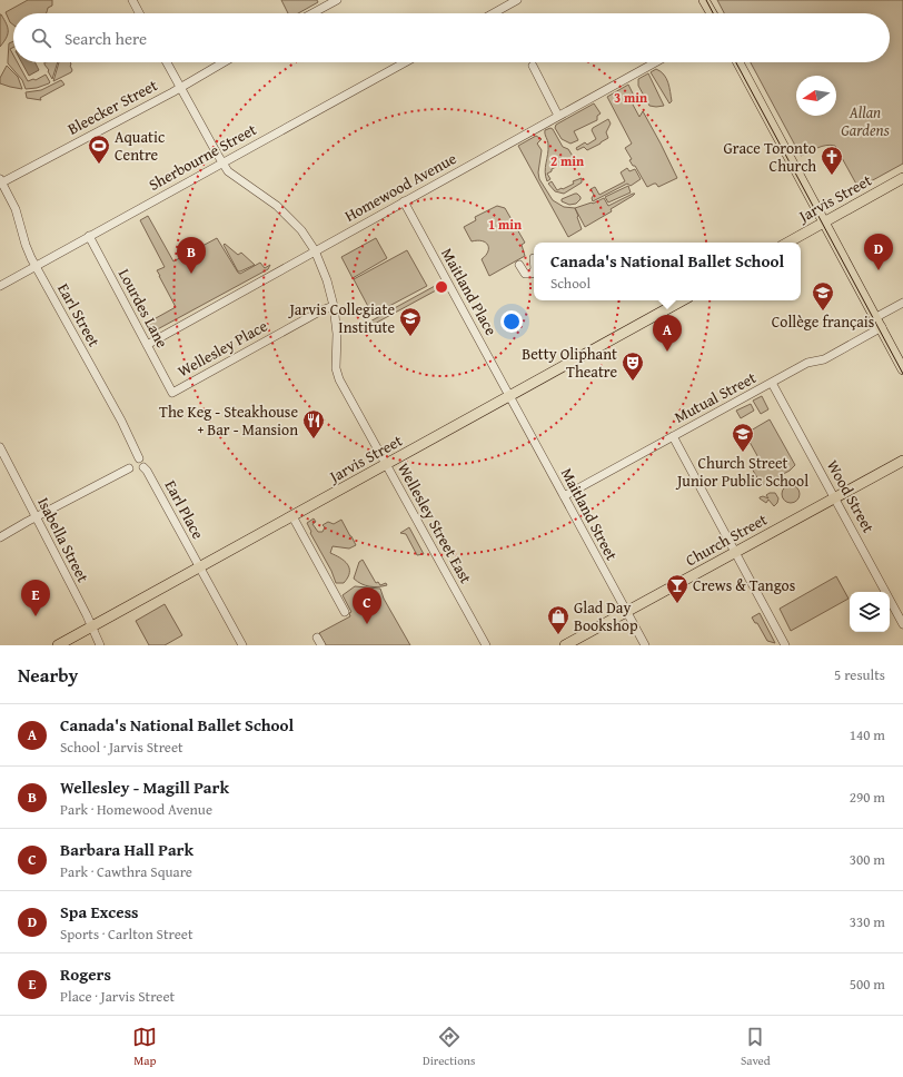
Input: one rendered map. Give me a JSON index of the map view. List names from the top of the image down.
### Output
{
  "streets": {
    "main road": ["Jarvis Street", "Church Street"],
    "street": [
      "Bleecker Street",
      "Sherbourne Street",
      "Homewood Avenue",
      "Maitland Place",
      "Lourdes Lane",
      "Earl Street",
      "Wellesley Place",
      "Mutual Street",
      "Wood Street",
      "Earl Place",
      "Maitland Street",
      "Wellesley Street East",
      "Isabella Street"
    ]
  },
  "crossings": [
    ["Bleecker Street", "Earl Street"],
    ["Bleecker Street", "Wellesley Street East"],
    ["Sherbourne Street", "Lourdes Lane"],
    ["Sherbourne Street", "Earl Street"],
    ["Sherbourne Street", "Wellesley Street East"],
    ["Homewood Avenue", "Maitland Place"],
    ["Homewood Avenue", "Lourdes Lane"],
    ["Homewood Avenue", "Wellesley Street East"],
    ["Jarvis Street", "Maitland Place"],
    ["Jarvis Street", "Earl Place"],
    ["Jarvis Street", "Maitland Street"],
    ["Jarvis Street", "Wellesley Street East"],
    ["Jarvis Street", "Isabella Street"],
    ["Maitland Place", "Maitland Street"],
    ["Lourdes Lane", "Wellesley Place"],
    ["Wellesley Place", "Wellesley Street East"],
    ["Mutual Street", "Wood Street"],
    ["Mutual Street", "Maitland Street"],
    ["Wood Street", "Church Street"],
    ["Maitland Street", "Church Street"]
  ],
  "parks": ["Allan Gardens"],
  "places": {
    "sports": ["Aquatic Centre"],
    "church": ["Grace Toronto Church"],
    "school or university": ["Collège français", "Jarvis Collegiate Institute", "Church Street Junior Public School"],
    "theatre": ["Betty Oliphant Theatre"],
    "restaurant": ["The Keg - Steakhouse + Bar - Mansion"],
    "bar": ["Crews & Tangos"],
    "shop": ["Glad Day Bookshop"]
  },
  "north": "left",
  "page": {
    "search": "Search here",
    "pins": [
      "D",
      "B",
      "A",
      "E",
      "C"
    ],
    "popup": ["Canada's National Ballet School", "School"],
    "heading": ["Nearby", "5 results"],
    "list": [
      {
        "mark": "A",
        "name": "Canada's National Ballet School",
        "note": "School · Jarvis Street",
        "value": "140 m"
      },
      {
        "mark": "B",
        "name": "Wellesley - Magill Park",
        "note": "Park · Homewood Avenue",
        "value": "290 m"
      },
      {
        "mark": "C",
        "name": "Barbara Hall Park",
        "note": "Park · Cawthra Square",
        "value": "300 m"
      },
      {
        "mark": "D",
        "name": "Spa Excess",
        "note": "Sports · Carlton Street",
        "value": "330 m"
      },
      {
        "mark": "E",
        "name": "Rogers",
        "note": "Place · Jarvis Street",
        "value": "500 m"
      }
    ],
    "nav": ["Map", "Directions", "Saved"]
  },
  "rings": ["3 min", "2 min", "1 min"]
}
